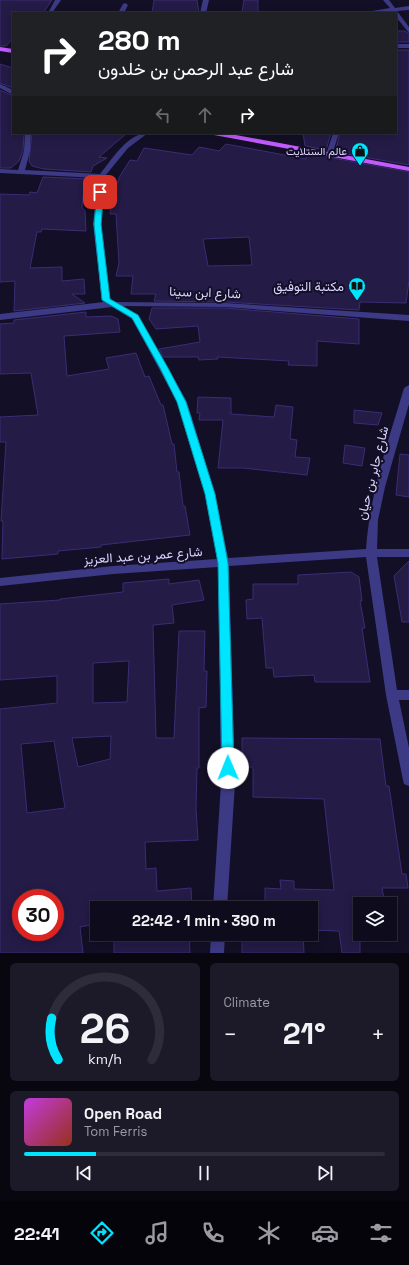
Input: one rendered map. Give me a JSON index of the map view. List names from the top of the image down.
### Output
{
  "streets": {
    "street": ["شارع ابن سينا", "شارع جابر بن حيان", "شارع عمر بن عبد العزيز"]
  },
  "crossings": [
    ["شارع جابر بن حيان", "شارع عمر بن عبد العزيز"]
  ],
  "places": {
    "shop": ["عالم الستلايت"],
    "library": ["مكتبة التوفيق"]
  },
  "page": {
    "turn": ["280 m", "شارع عبد الرحمن بن خلدون"],
    "limit": "30",
    "trip": "22:42 · 1 min · 390 m",
    "tile": "Climate",
    "heat": ["−", "21°", "+"],
    "song": ["Open Road", "Tom Ferris"],
    "tabs": "22:41",
    "gauge": ["26", "km/h"]
  }
}
